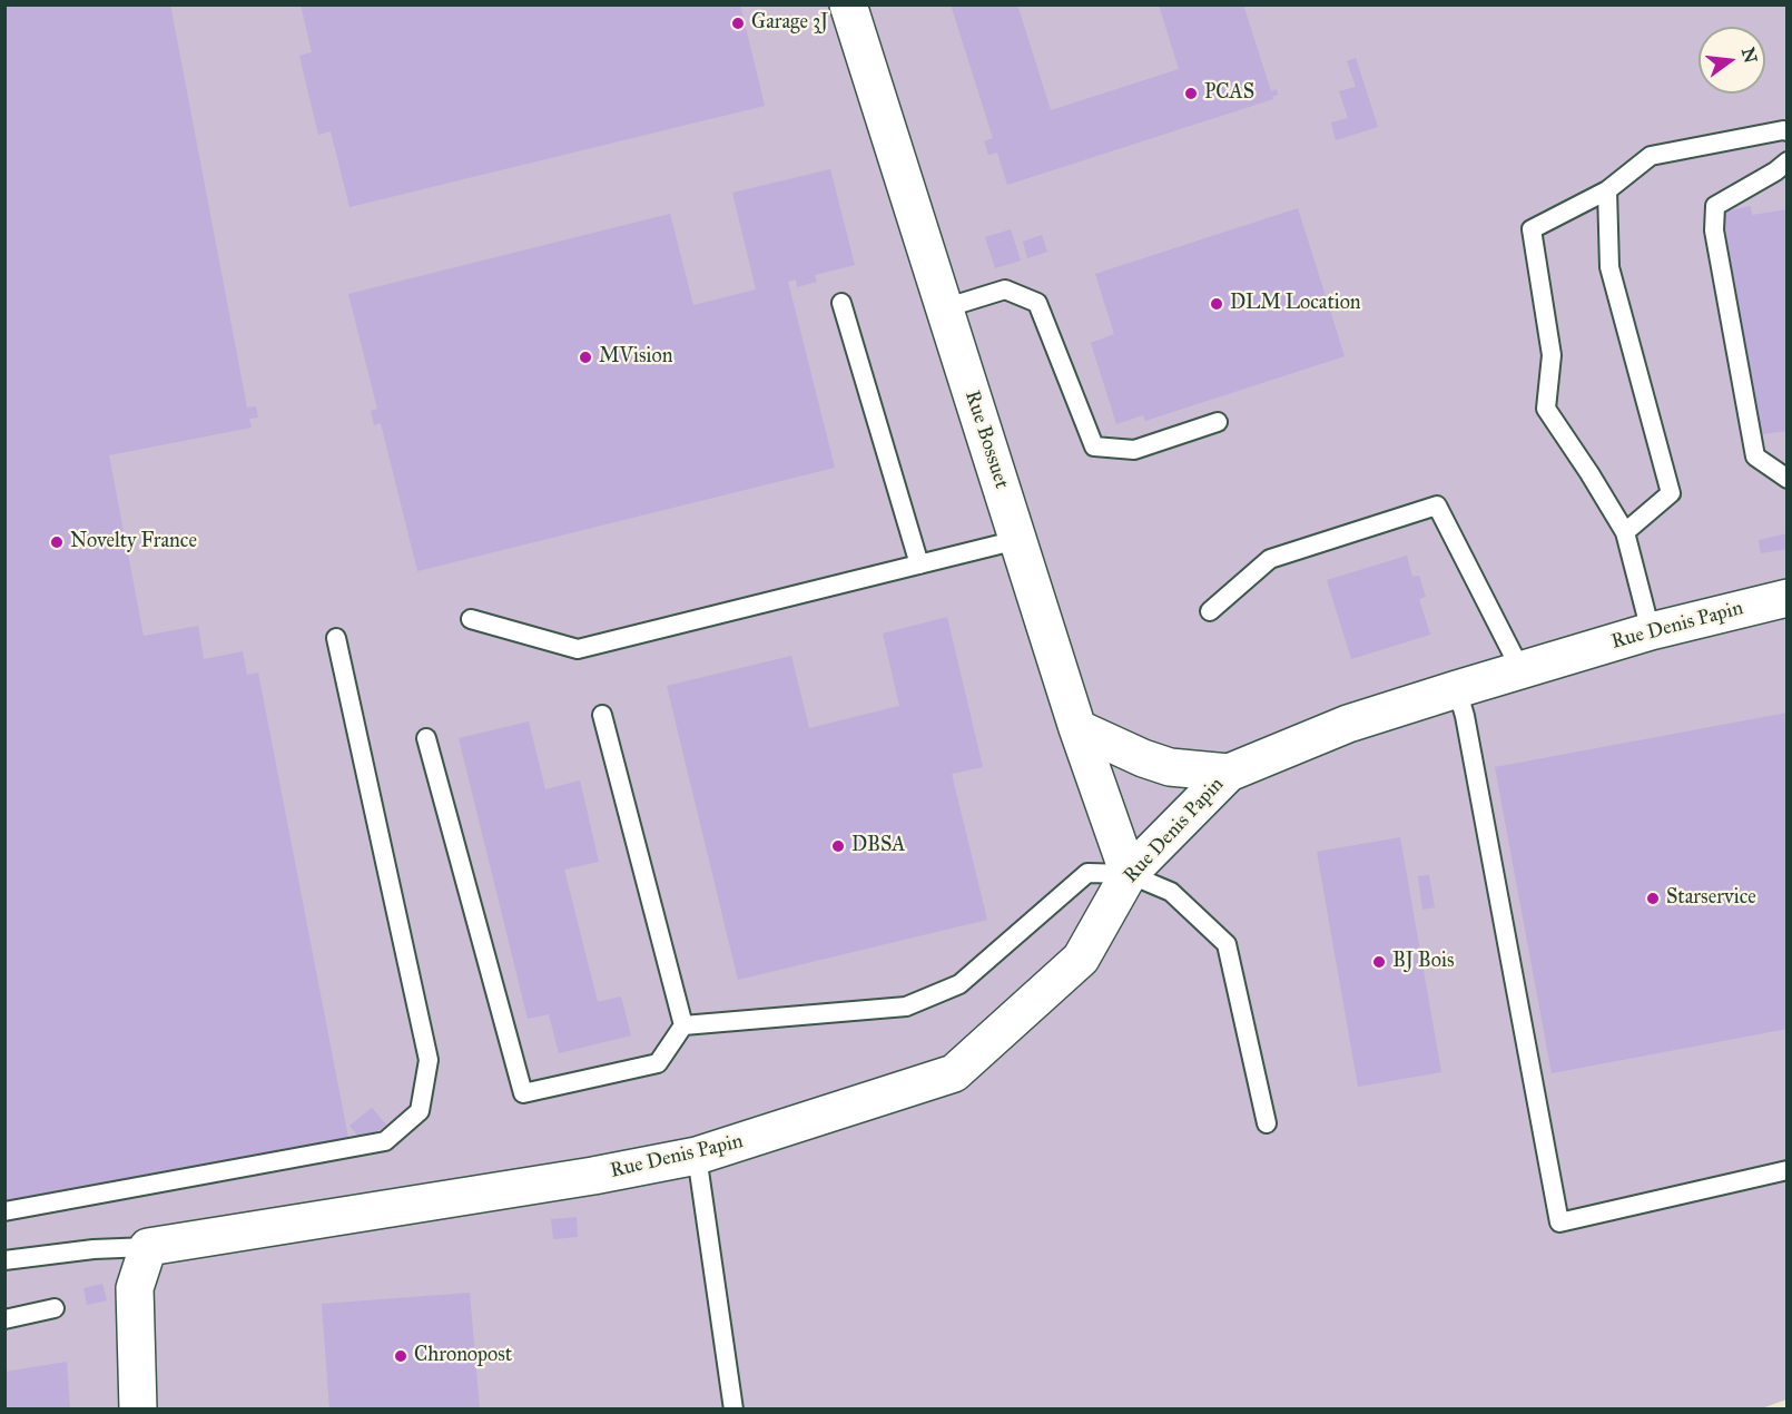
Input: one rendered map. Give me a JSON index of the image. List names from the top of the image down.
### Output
{
  "streets": {
    "street": ["Rue Bossuet", "Rue Denis Papin"]
  },
  "crossings": [
    ["Rue Bossuet", "Rue Denis Papin"]
  ],
  "places": [
    "Garage 3J",
    "PCAS",
    "DLM Location",
    "MVision",
    "Novelty France",
    "DBSA",
    "Starservice",
    "BJ Bois",
    "Chronopost"
  ],
  "north": "right"
}
